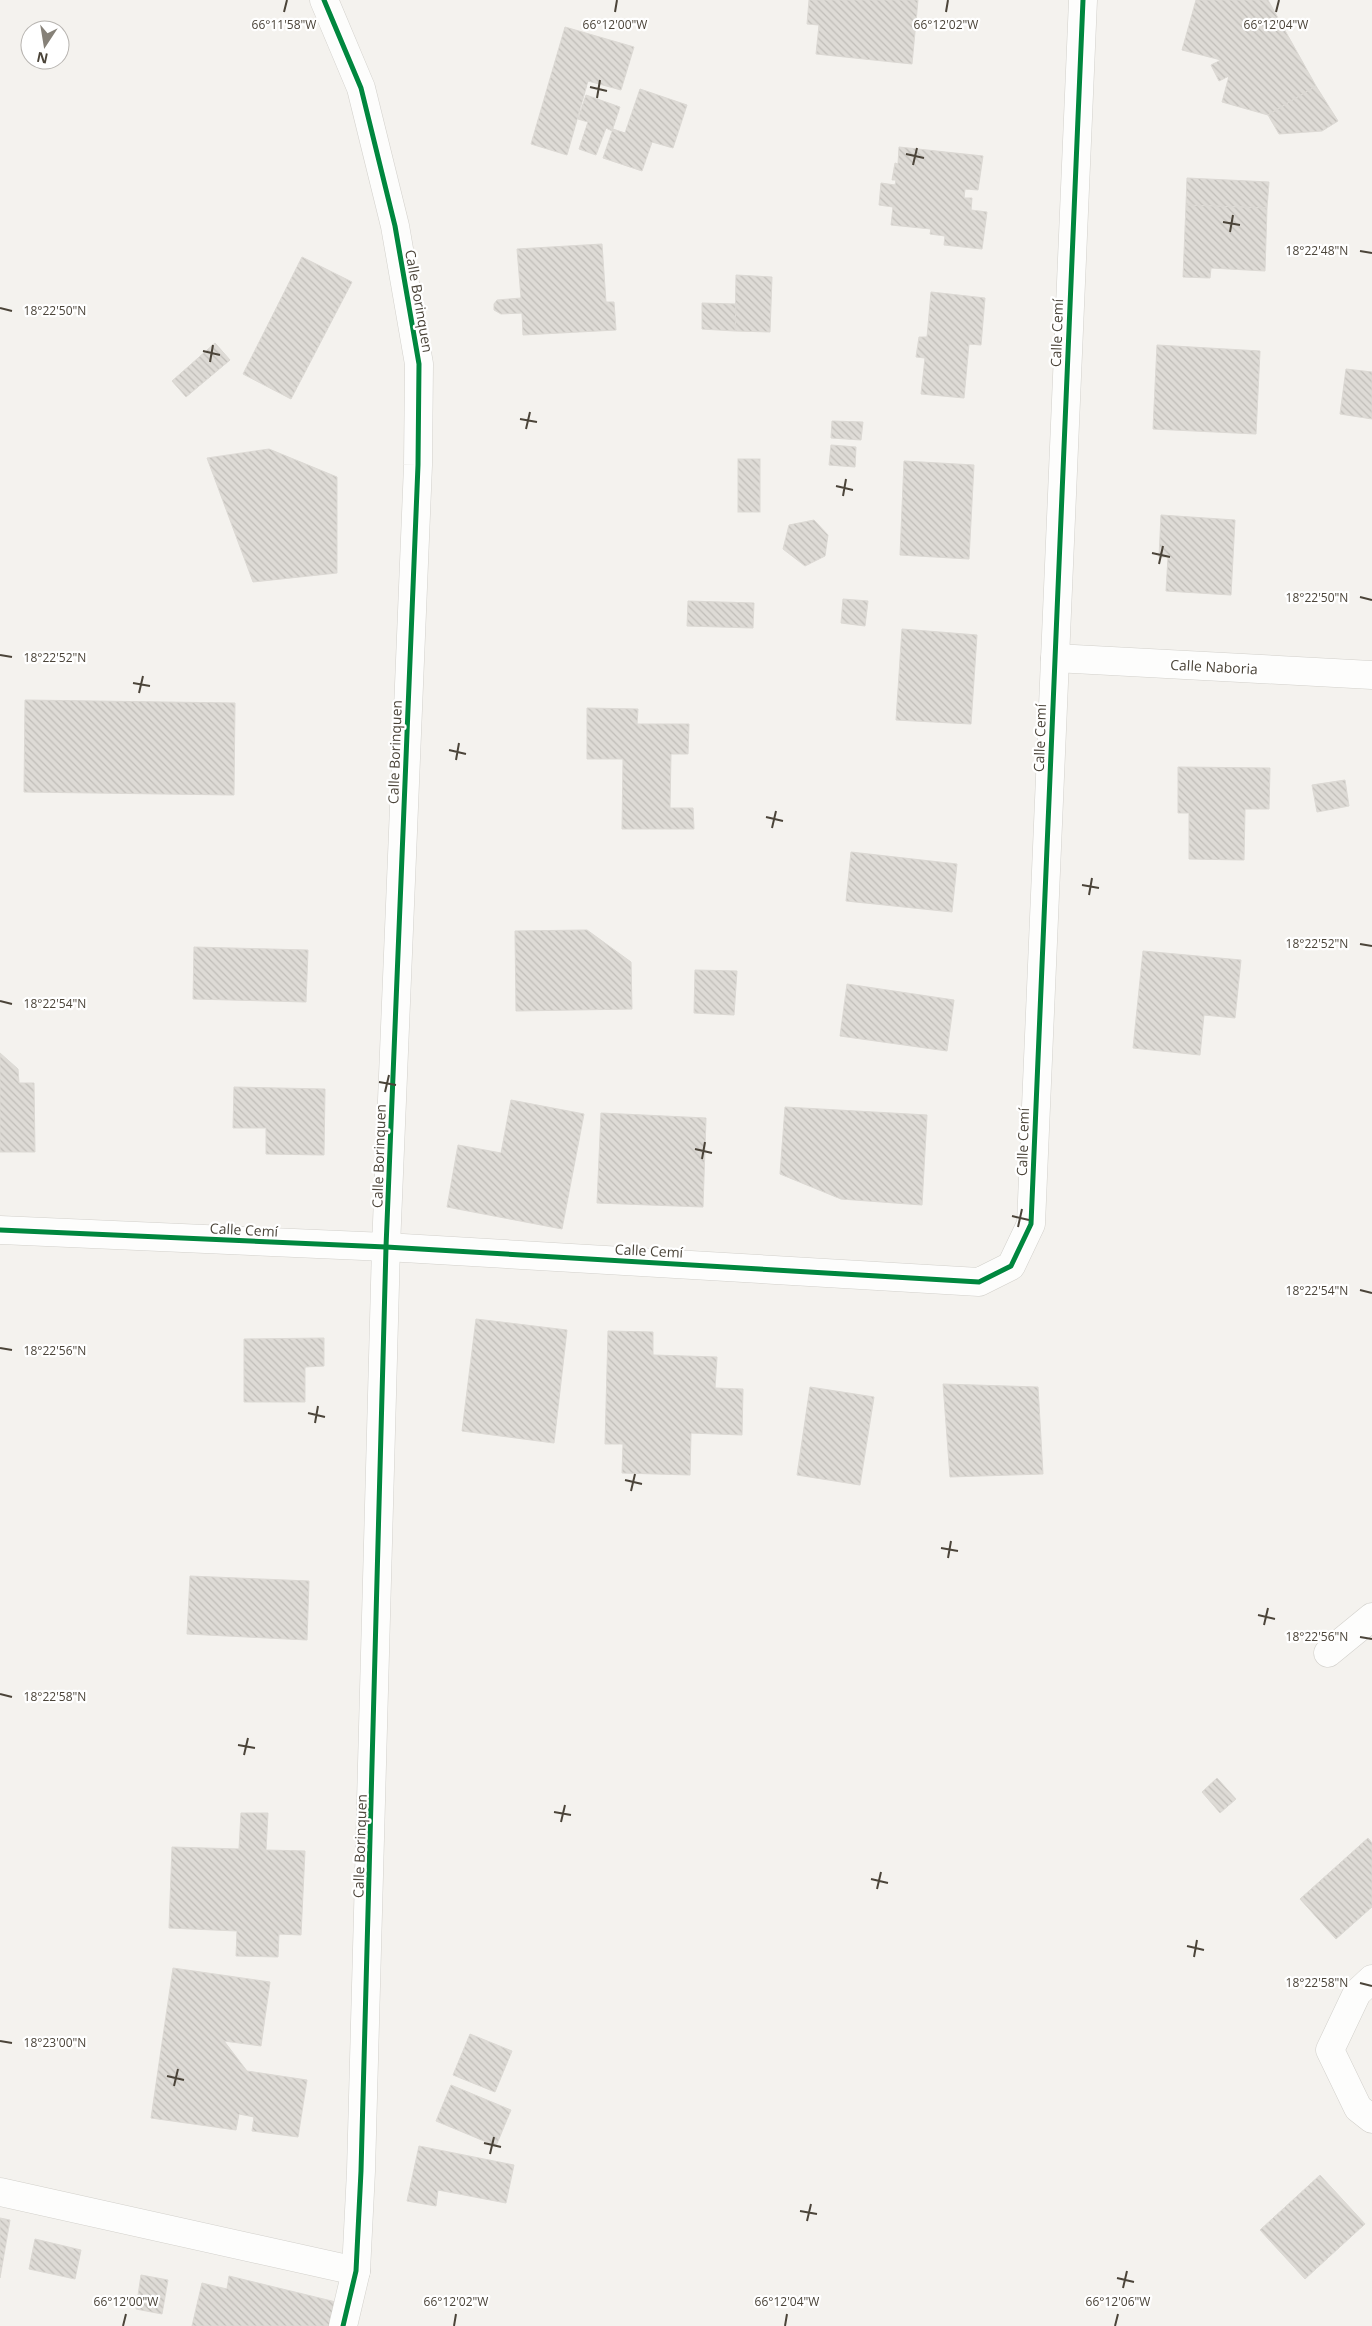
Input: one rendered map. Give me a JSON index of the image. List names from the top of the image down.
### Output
{
  "streets": {
    "street": ["Calle Borinquen", "Calle Cemí", "Calle Naboria"]
  },
  "crossings": [
    ["Calle Borinquen", "Calle Cemí"],
    ["Calle Cemí", "Calle Naboria"]
  ],
  "north": "bottom",
  "coordinates": [
    "66°11'58\"W",
    "66°12'00\"W",
    "66°12'02\"W",
    "66°12'04\"W",
    "18°22'48\"N",
    "18°22'50\"N",
    "18°22'52\"N",
    "18°22'54\"N",
    "18°22'56\"N",
    "18°22'58\"N",
    "18°23'00\"N",
    "66°12'06\"W"
  ]
}
